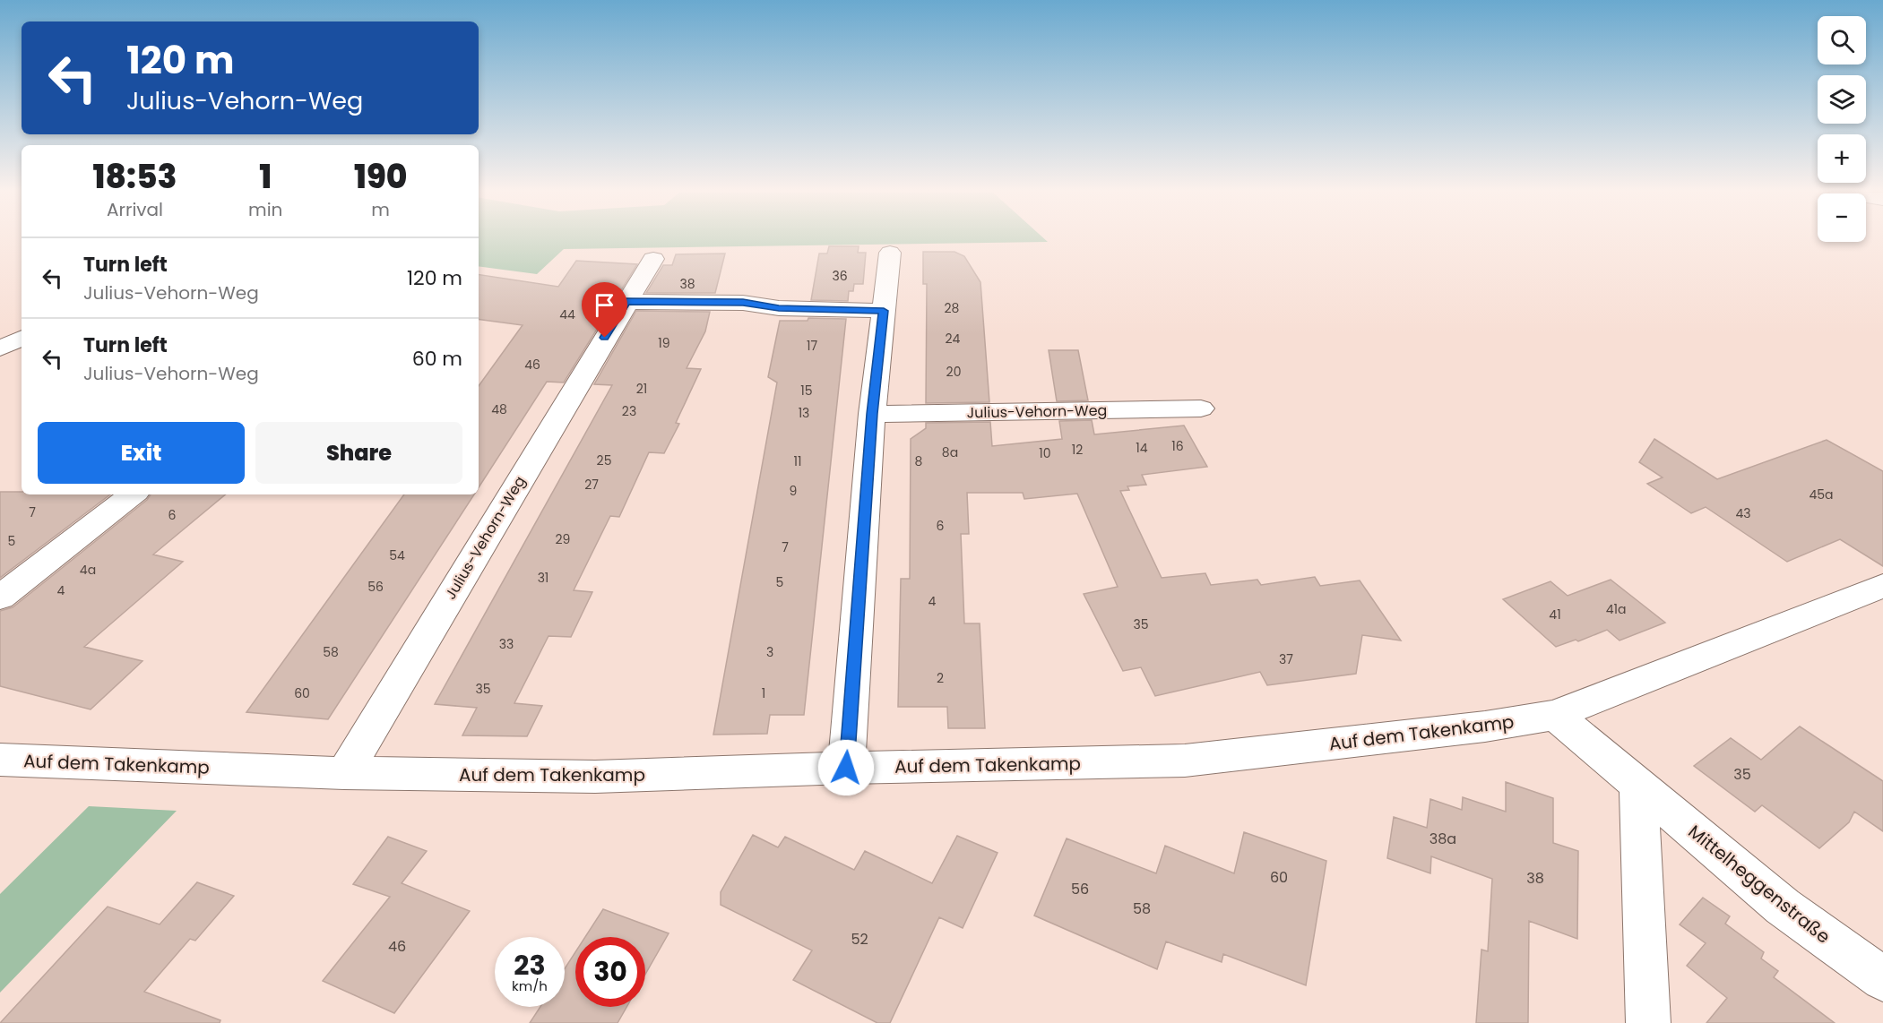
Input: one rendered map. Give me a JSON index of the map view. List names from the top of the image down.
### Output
{
  "streets": {
    "main road": ["Julius-Vehorn-Weg", "Auf dem Takenkamp", "Mittelheggenstraße"]
  },
  "crossings": [
    ["Julius-Vehorn-Weg", "Auf dem Takenkamp"],
    ["Auf dem Takenkamp", "Mittelheggenstraße"]
  ],
  "house_numbers": [
    "36",
    "38",
    "28",
    "44",
    "24",
    "19",
    "17",
    "46",
    "20",
    "21",
    "15",
    "48",
    "23",
    "13",
    "16",
    "14",
    "12",
    "8a",
    "10",
    "25",
    "11",
    "8",
    "27",
    "9",
    "45a",
    "7",
    "43",
    "6",
    "6",
    "29",
    "5",
    "7",
    "54",
    "4a",
    "31",
    "5",
    "56",
    "4",
    "4",
    "41a",
    "41",
    "35",
    "33",
    "58",
    "3",
    "37",
    "2",
    "35",
    "60",
    "1",
    "35",
    "38a",
    "60",
    "38",
    "56",
    "58",
    "52",
    "46"
  ],
  "page": {
    "map_buttons": ["+", "−"],
    "turn": ["120 m", "Julius-Vehorn-Weg"],
    "eta": [
      "18:53",
      "Arrival",
      "1",
      "min",
      "190",
      "m"
    ],
    "list": [
      {
        "name": "Turn left",
        "note": "Julius-Vehorn-Weg",
        "value": "120 m"
      },
      {
        "name": "Turn left",
        "note": "Julius-Vehorn-Weg",
        "value": "60 m"
      }
    ],
    "buttons": ["Exit", "Share"],
    "speed": "23 km/h",
    "limit": "30"
  }
}
